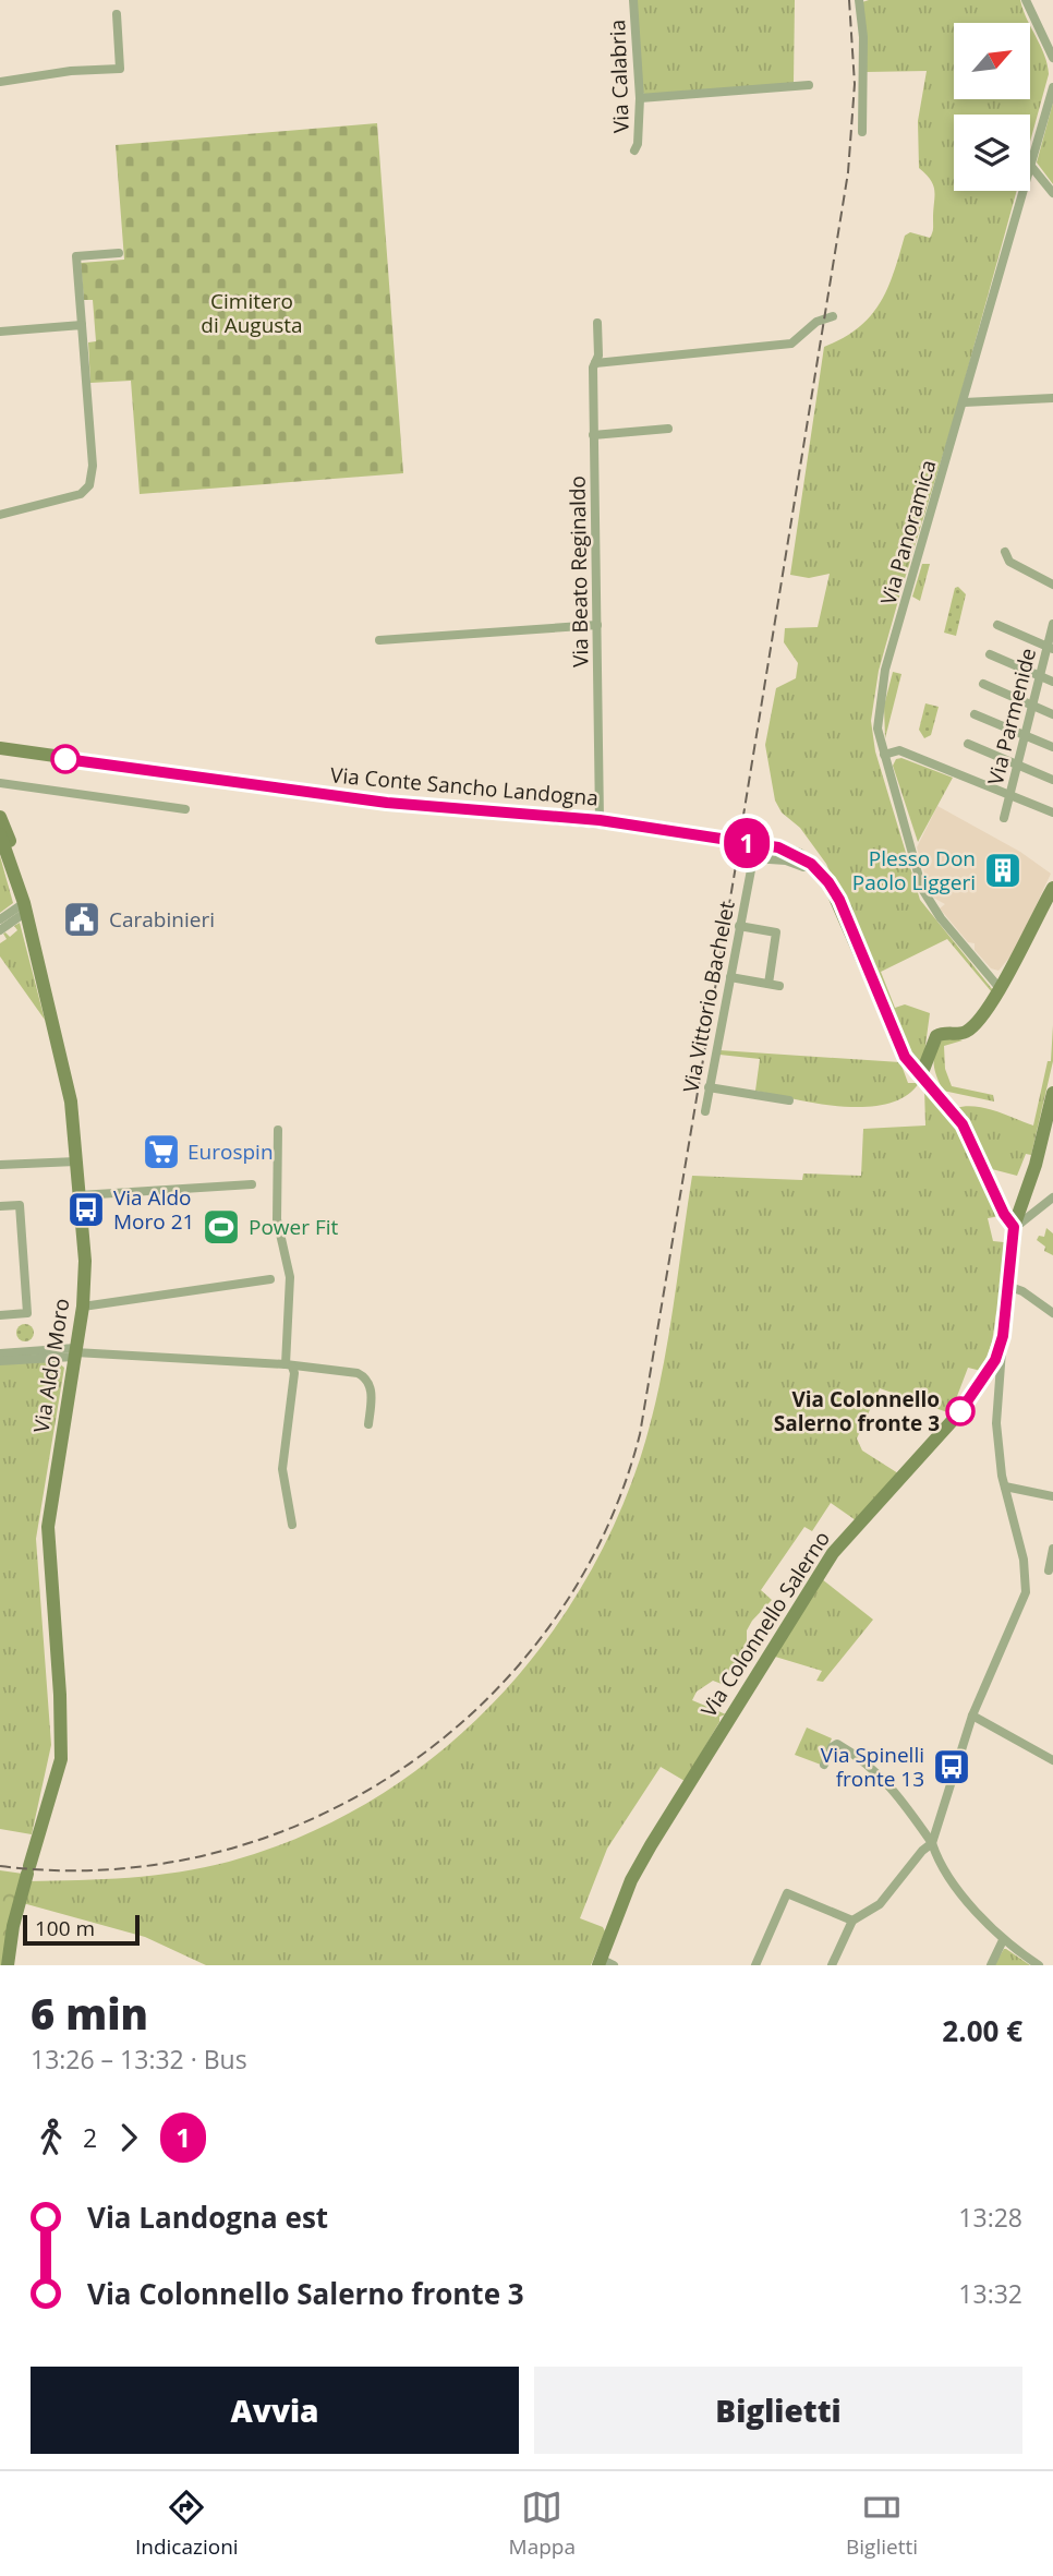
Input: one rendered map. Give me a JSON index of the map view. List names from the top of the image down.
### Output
{
  "streets": {
    "main road": ["Via Conte Sancho Landogna", "Via Aldo Moro", "Via Colonnello Salerno"],
    "street": [
      "Via Calabria",
      "Via Panoramica",
      "Via Beato Reginaldo",
      "Via Parmenide",
      "Via Vittorio Bachelet"
    ]
  },
  "crossings": [
    ["Via Beato Reginaldo", "Via Conte Sancho Landogna"],
    ["Via Conte Sancho Landogna", "Via Vittorio Bachelet"],
    ["Via Conte Sancho Landogna", "Via Colonnello Salerno"]
  ],
  "parks": ["Cimitero di Augusta"],
  "places": {
    "building": ["Plesso Don Paolo Liggeri"],
    "public building": ["Carabinieri"],
    "supermarket": ["Eurospin"],
    "bus stop": ["Via Aldo Moro 21", "Via Spinelli fronte 13"],
    "sports": ["Power Fit"],
    "other": ["Via Colonnello Salerno fronte 3"]
  },
  "lines": ["bus line 1"],
  "scale_bar": "100 m",
  "north": "top right",
  "page": {
    "on_map": "1",
    "scale": "100 m",
    "heading": ["6 min", "13:26 – 13:32 · Bus", "2.00 €"],
    "legs": ["2", "1"],
    "list": [
      {
        "name": "Via Landogna est",
        "value": "13:28"
      },
      {
        "name": "Via Colonnello Salerno fronte 3",
        "value": "13:32"
      }
    ],
    "buttons": ["Avvia", "Biglietti"],
    "tabs": ["Indicazioni", "Mappa", "Biglietti"]
  }
}
